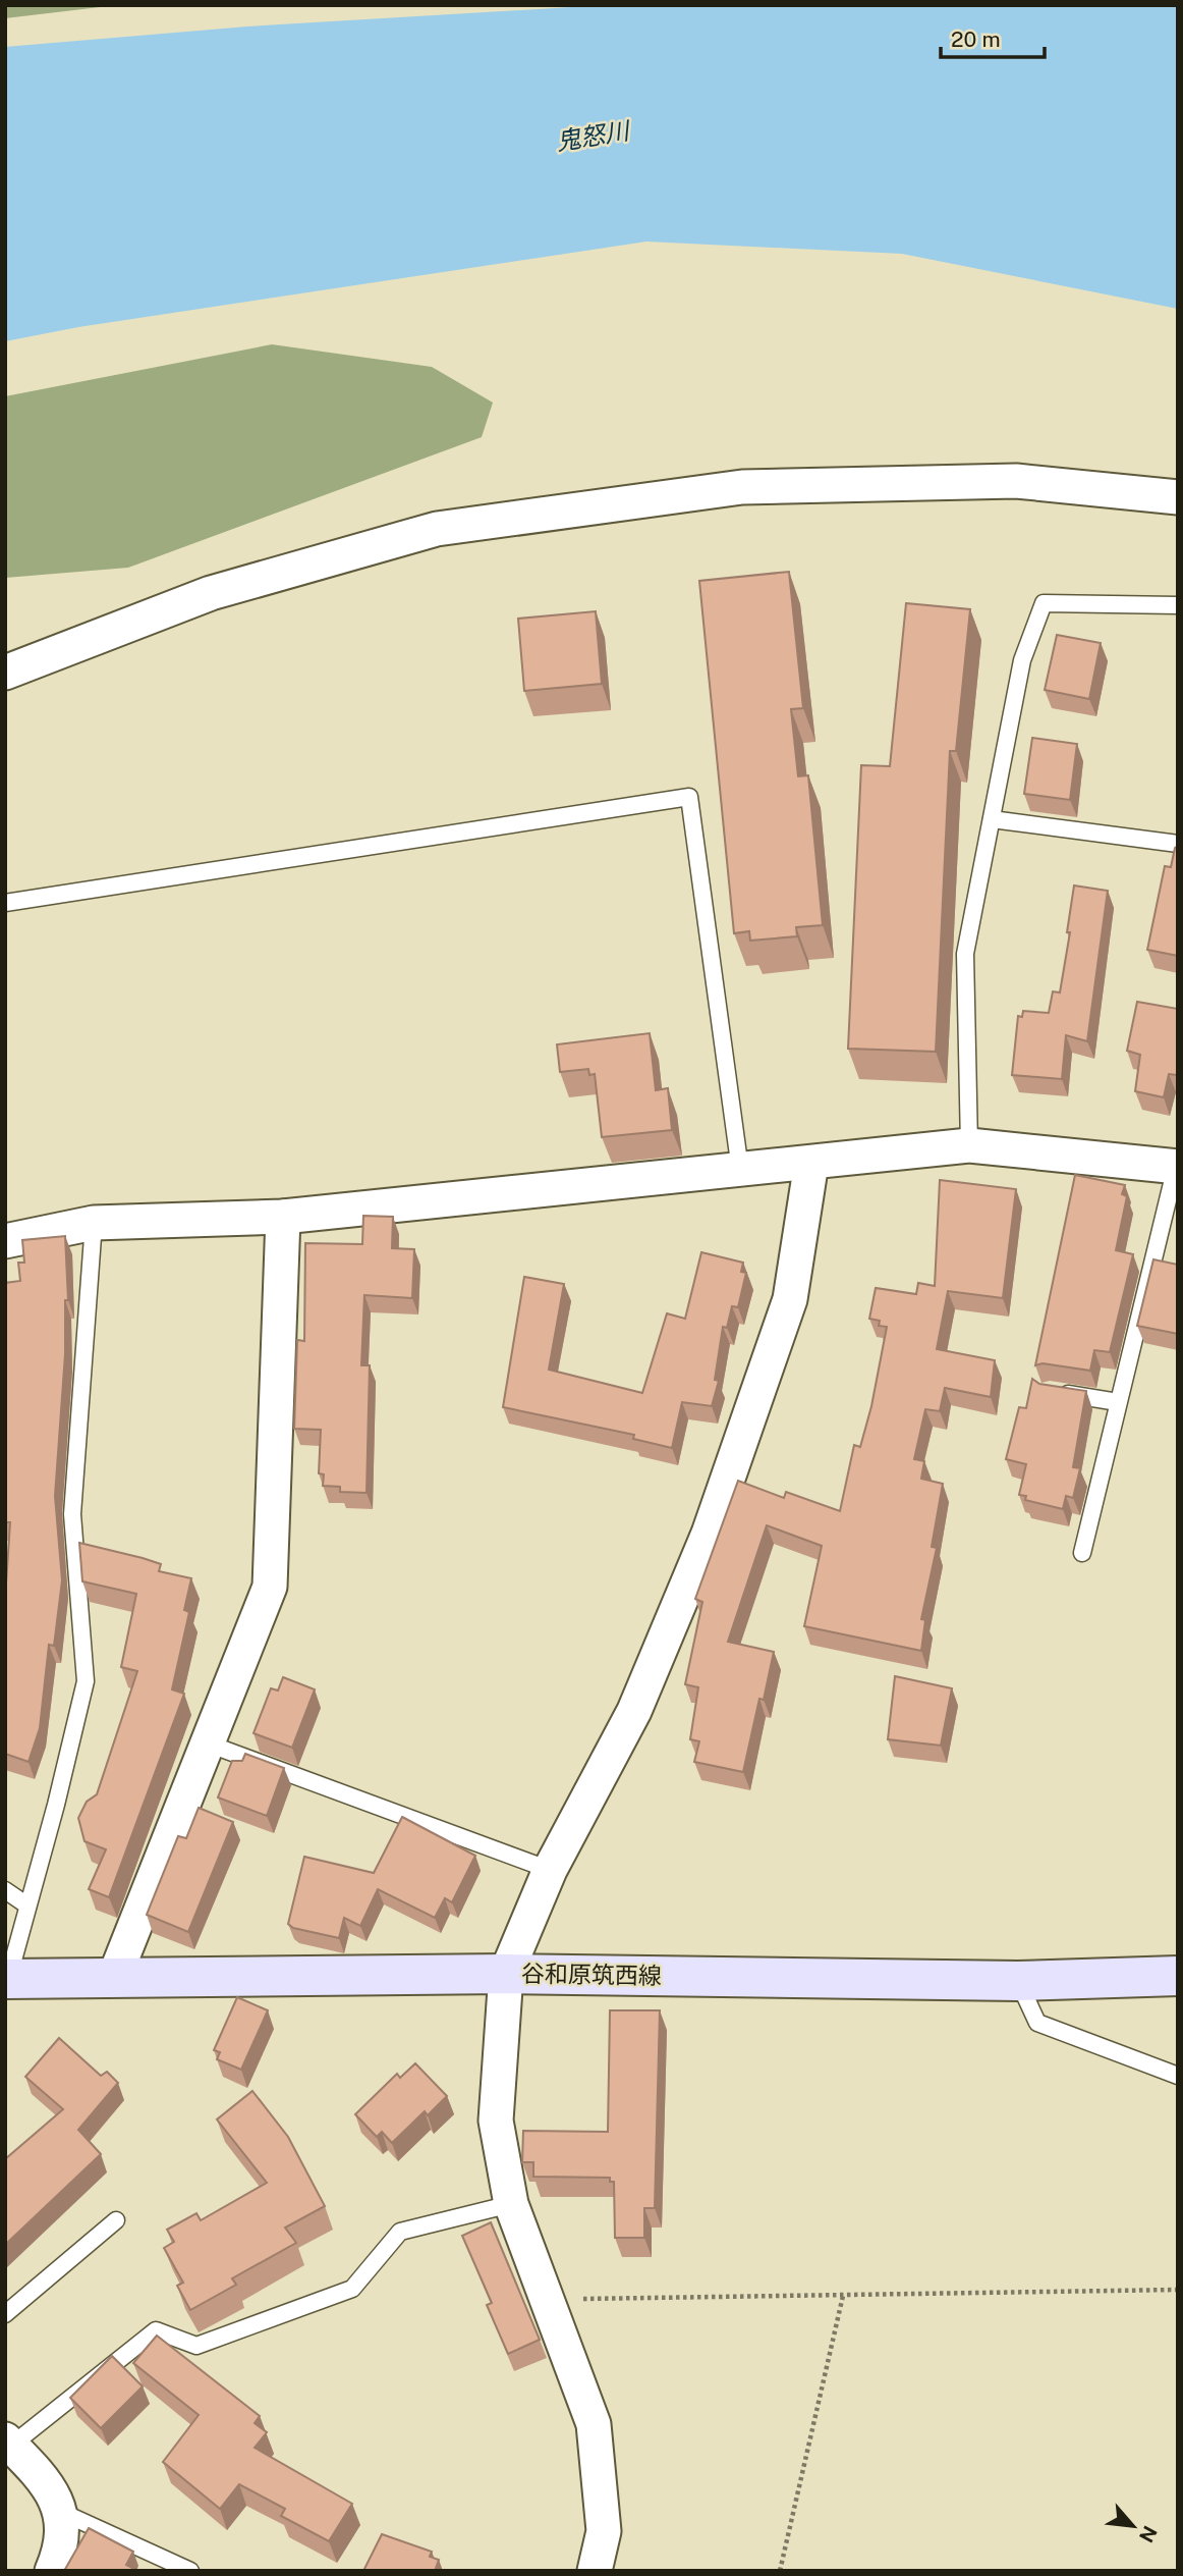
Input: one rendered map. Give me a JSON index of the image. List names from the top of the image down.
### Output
{
  "streets": {
    "main road": ["谷和原筑西線"]
  },
  "water": ["鬼怒川"],
  "scale_bar": "20 m",
  "north": "bottom right"
}
